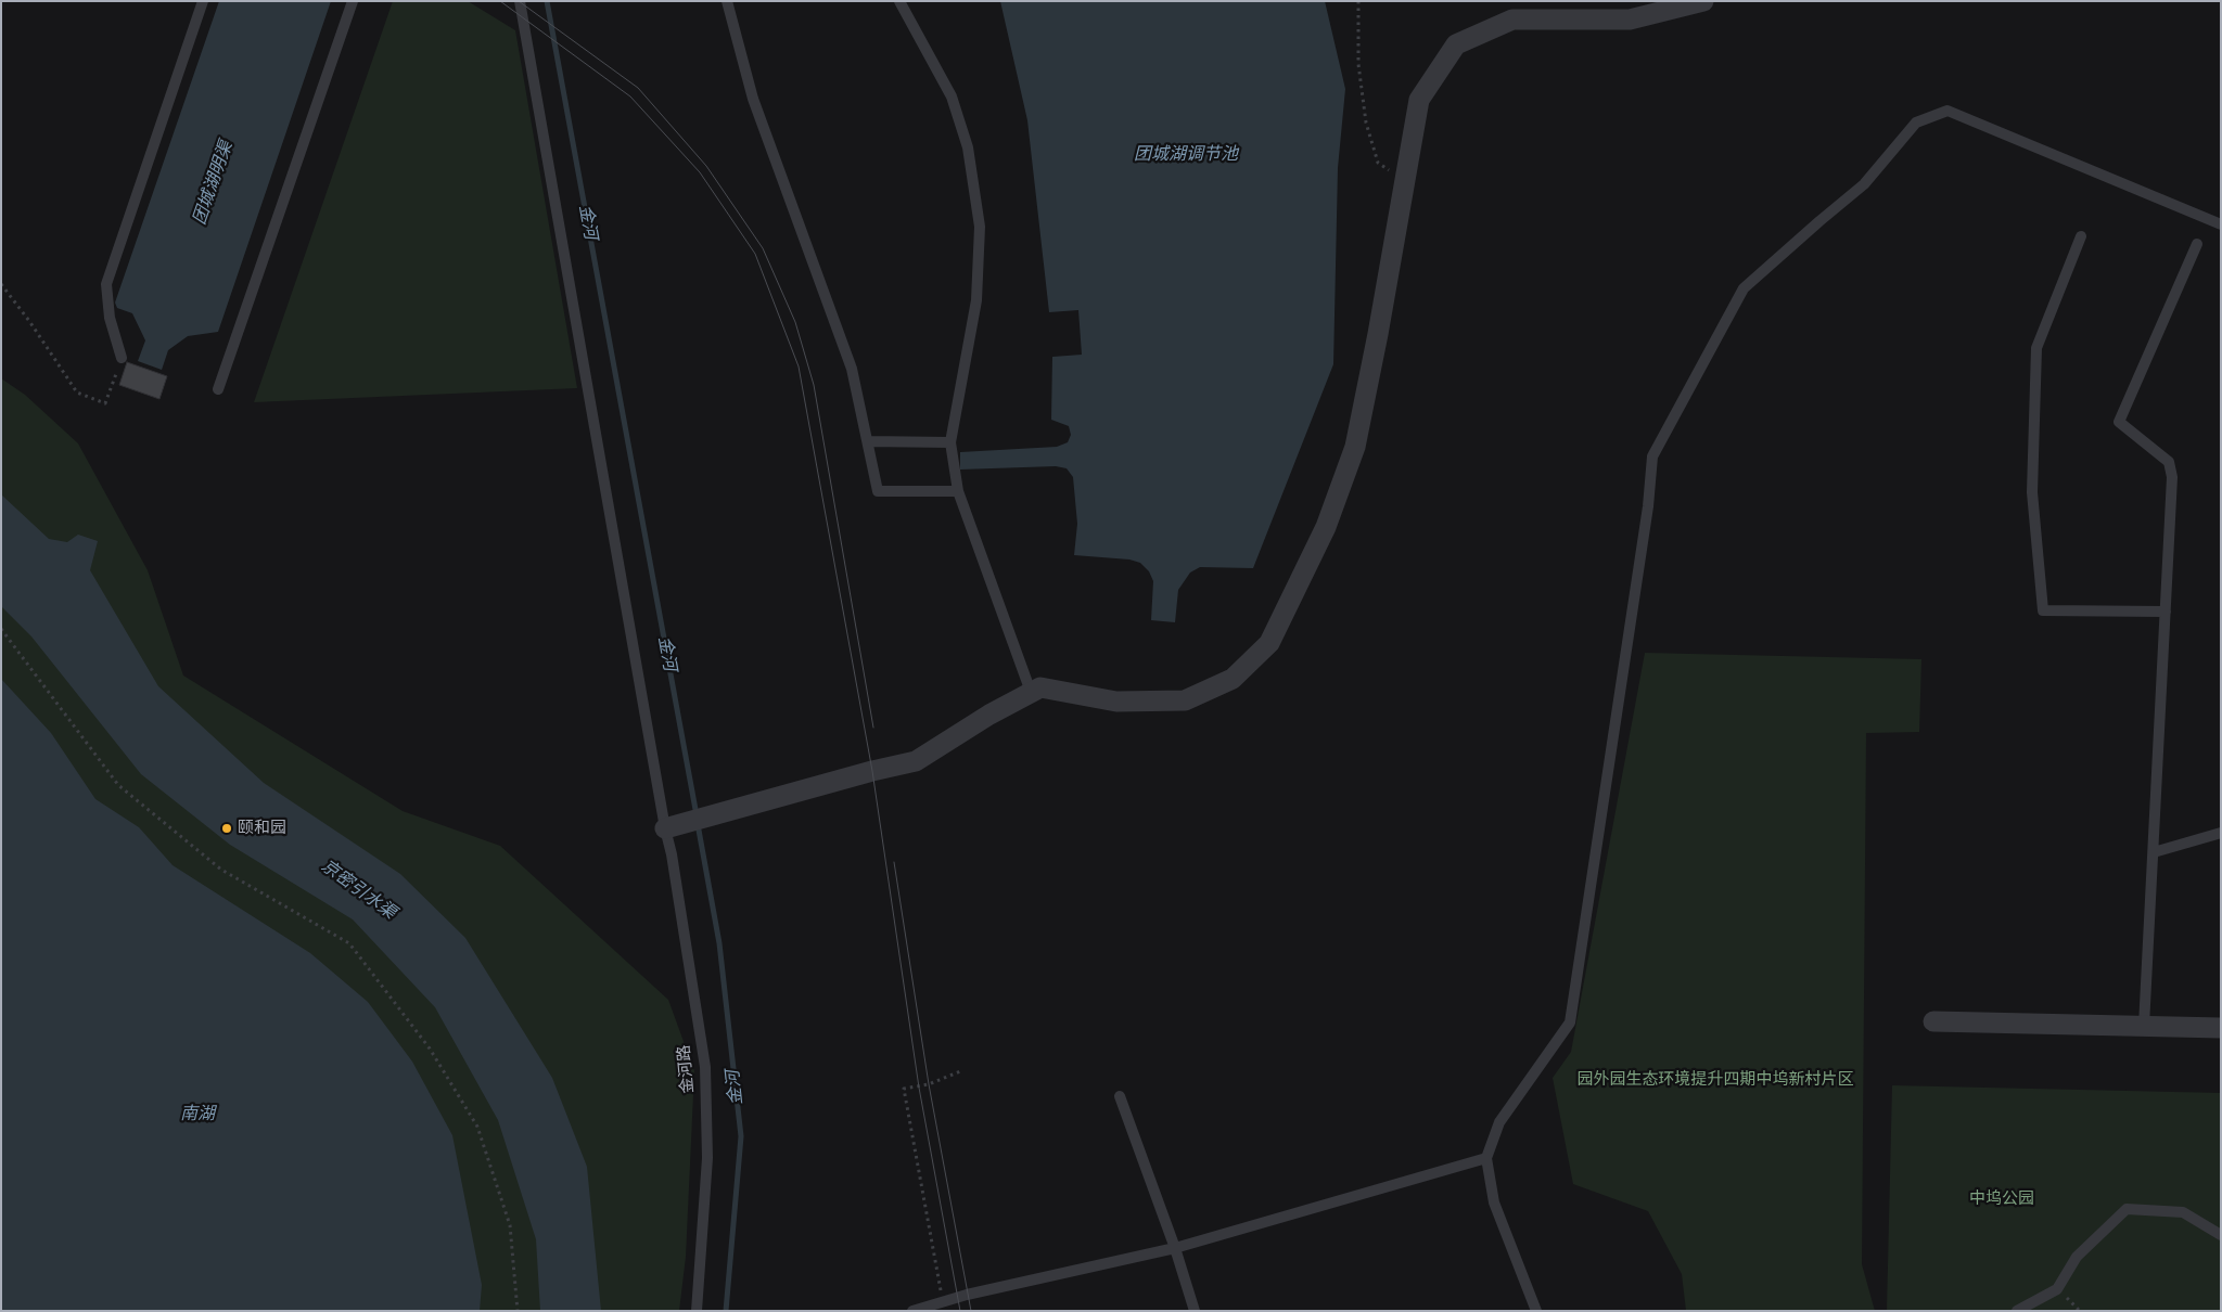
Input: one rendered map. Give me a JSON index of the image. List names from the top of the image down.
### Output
{
  "streets": {
    "lane": ["金河路"]
  },
  "water": [
    "团城湖调节池",
    "团城湖明渠",
    "金河",
    "京密引水渠",
    "南湖"
  ],
  "parks": ["园外园生态环境提升四期中坞新村片区", "中坞公园"],
  "places": ["颐和园"]
}
